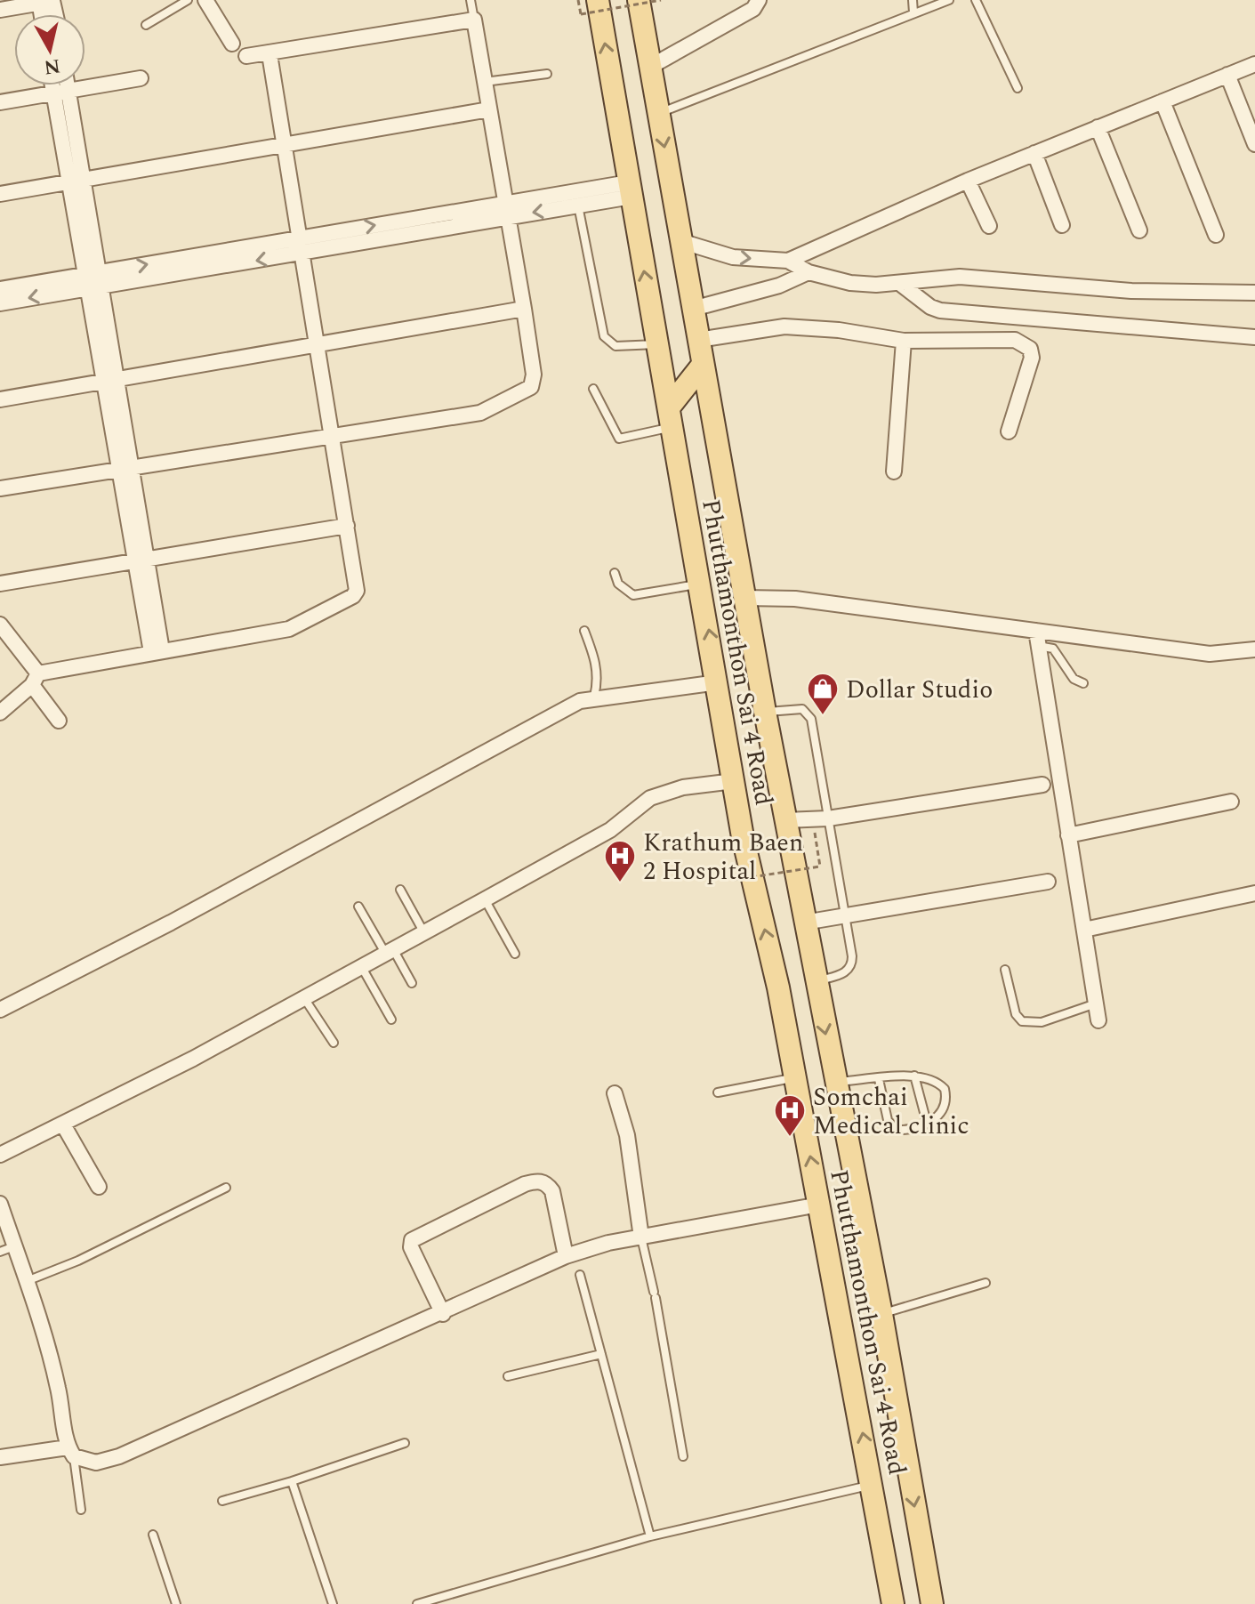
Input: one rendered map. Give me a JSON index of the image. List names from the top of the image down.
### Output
{
  "streets": {
    "main road": ["Phutthamonthon Sai 4 Road"]
  },
  "places": {
    "shop": ["Dollar Studio"],
    "hospital": ["Krathum Baen 2 Hospital", "Somchai Medical clinic"]
  },
  "north": "bottom"
}
